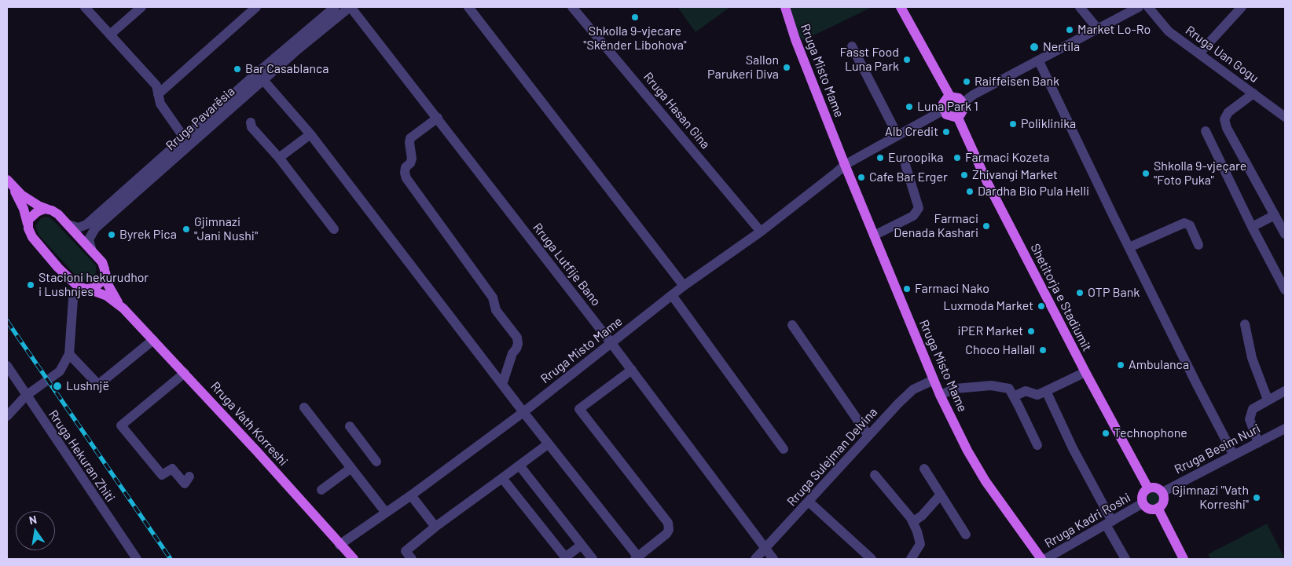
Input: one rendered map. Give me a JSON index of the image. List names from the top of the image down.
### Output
{
  "streets": {
    "main road": ["Rruga Misto Mame", "Shetitorja e Stadiumit", "Rruga Vath Korreshi"],
    "street": [
      "Rruga Uan Gogu",
      "Rruga Hasan Gina",
      "Rruga Pavarësia",
      "Rruga Lutfije Bano",
      "Rruga Besim Nuri",
      "Rruga Hekuran Zhiti",
      "Rruga Sulejman Delvina",
      "Rruga Kadri Roshi"
    ]
  },
  "crossings": [
    ["Rruga Misto Mame", "Rruga Hasan Gina"],
    ["Rruga Misto Mame", "Rruga Lutfije Bano"],
    ["Rruga Misto Mame", "Shetitorja e Stadiumit"],
    ["Rruga Misto Mame", "Rruga Vath Korreshi"],
    ["Rruga Misto Mame", "Rruga Sulejman Delvina"],
    ["Rruga Pavarësia", "Rruga Lutfije Bano"],
    ["Rruga Pavarësia", "Rruga Vath Korreshi"],
    ["Rruga Lutfije Bano", "Rruga Sulejman Delvina"],
    ["Shetitorja e Stadiumit", "Rruga Besim Nuri"],
    ["Shetitorja e Stadiumit", "Rruga Kadri Roshi"],
    ["Rruga Besim Nuri", "Rruga Kadri Roshi"]
  ],
  "places": [
    "Shkolla 9-vjecare \"Skënder Libohova\"",
    "Market Lo-Ro",
    "Nertila",
    "Fasst Food Luna Park",
    "Sallon Parukeri Diva",
    "Bar Casablanca",
    "Raiffeisen Bank",
    "Luna Park 1",
    "Poliklinika",
    "Alb Credit",
    "Euroopika",
    "Farmaci Kozeta",
    "Shkolla 9-vjeçare \"Foto Puka\"",
    "Zhivangi Market",
    "Cafe Bar Erger",
    "Dardha Bio Pula Helli",
    "Farmaci Denada Kashari",
    "Gjimnazi \"Jani Nushi\"",
    "Byrek Pica",
    "Stacioni hekurudhor i Lushnjes",
    "Farmaci Nako",
    "OTP Bank",
    "Luxmoda Market",
    "iPER Market",
    "Choco Hallall",
    "Ambulanca",
    "Lushnjë",
    "Technophone",
    "Gjimnazi \"Vath Korreshi\""
  ],
  "north": "top"
}
